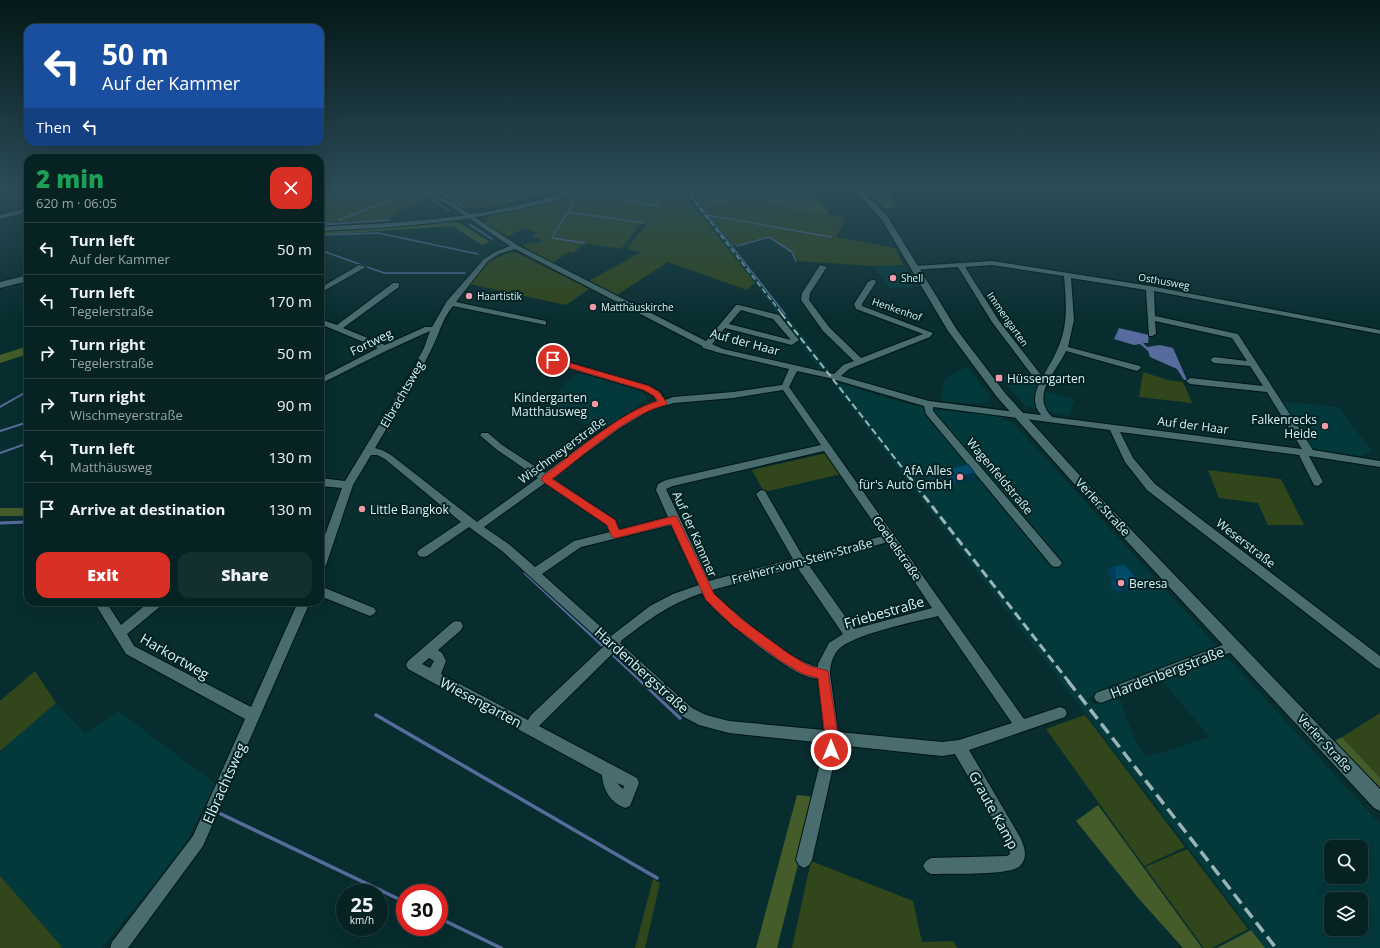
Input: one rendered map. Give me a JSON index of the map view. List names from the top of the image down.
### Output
{
  "streets": {
    "main road": ["Verler Straße"],
    "street": [
      "Osthusweg",
      "Henkenhof",
      "Immengarten",
      "Fortweg",
      "Auf der Haar",
      "Elbrachtsweg",
      "Wischmeyerstraße",
      "Wagenfeldstraße",
      "Auf der Kammer",
      "Weserstraße",
      "Goebelstraße",
      "Freiherr-vom-Stein-Straße",
      "Friebestraße",
      "Harkortweg",
      "Hardenbergstraße",
      "Wiesengarten",
      "Graute Kamp"
    ]
  },
  "crossings": [
    ["Osthusweg", "Immengarten"],
    ["Osthusweg", "Verler Straße"],
    ["Fortweg", "Elbrachtsweg"],
    ["Auf der Haar", "Elbrachtsweg"],
    ["Auf der Haar", "Wagenfeldstraße"],
    ["Auf der Haar", "Verler Straße"],
    ["Auf der Haar", "Weserstraße"],
    ["Elbrachtsweg", "Harkortweg"],
    ["Elbrachtsweg", "Hardenbergstraße"],
    ["Wischmeyerstraße", "Goebelstraße"],
    ["Wischmeyerstraße", "Hardenbergstraße"],
    ["Verler Straße", "Hardenbergstraße"],
    ["Auf der Kammer", "Goebelstraße"],
    ["Auf der Kammer", "Freiherr-vom-Stein-Straße"],
    ["Auf der Kammer", "Friebestraße"],
    ["Goebelstraße", "Freiherr-vom-Stein-Straße"],
    ["Goebelstraße", "Friebestraße"],
    ["Goebelstraße", "Hardenbergstraße"],
    ["Freiherr-vom-Stein-Straße", "Hardenbergstraße"],
    ["Freiherr-vom-Stein-Straße", "Wiesengarten"],
    ["Friebestraße", "Hardenbergstraße"],
    ["Hardenbergstraße", "Wiesengarten"],
    ["Hardenbergstraße", "Graute Kamp"]
  ],
  "places": {
    "other": [
      "Shell",
      "Haartistik",
      "Matthäuskirche",
      "Kindergarten Matthäusweg",
      "Falkenrecks Heide",
      "AfA Alles für's Auto GmbH",
      "Little Bangkok",
      "Beresa"
    ],
    "transit": ["Hüssengarten"]
  },
  "page": {
    "turn": ["50 m", "Auf der Kammer"],
    "then": "Then",
    "heading": ["2 min", "620 m · 06:05"],
    "list": [
      {
        "name": "Turn left",
        "note": "Auf der Kammer",
        "value": "50 m"
      },
      {
        "name": "Turn left",
        "note": "Tegelerstraße",
        "value": "170 m"
      },
      {
        "name": "Turn right",
        "note": "Tegelerstraße",
        "value": "50 m"
      },
      {
        "name": "Turn right",
        "note": "Wischmeyerstraße",
        "value": "90 m"
      },
      {
        "name": "Turn left",
        "note": "Matthäusweg",
        "value": "130 m"
      },
      {
        "name": "Arrive at destination",
        "value": "130 m"
      }
    ],
    "buttons": ["Exit", "Share"],
    "speed": "25 km/h",
    "limit": "30"
  }
}
